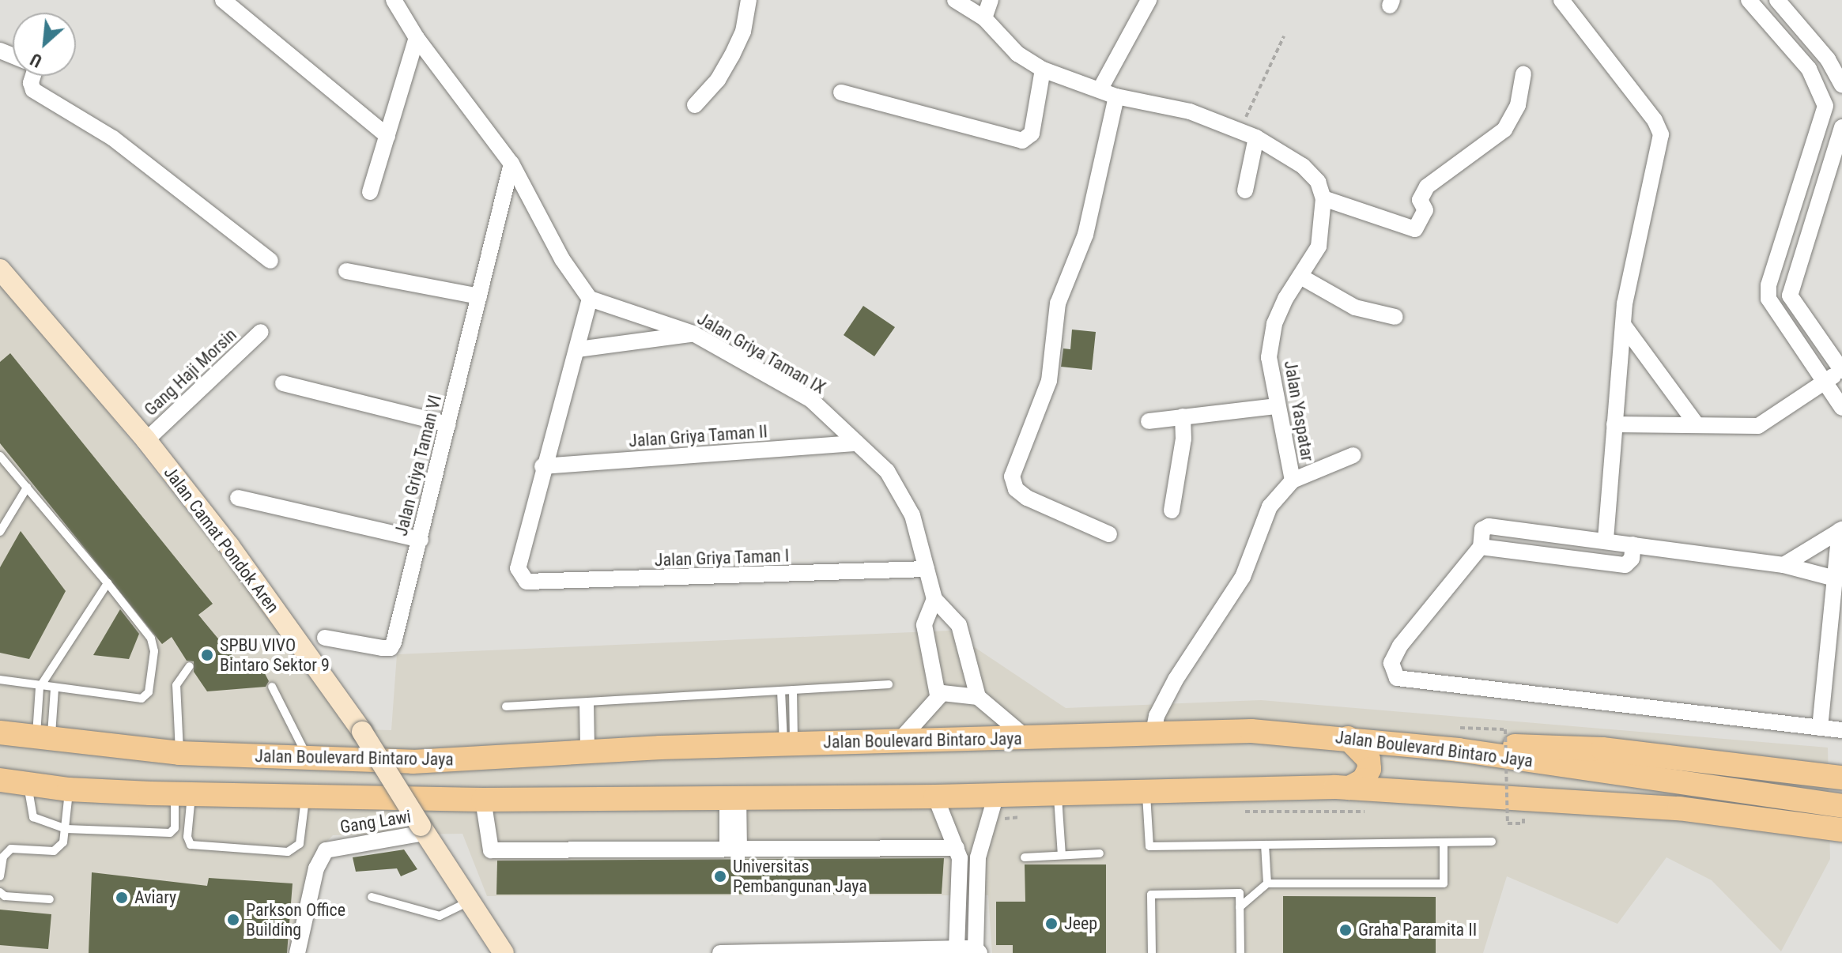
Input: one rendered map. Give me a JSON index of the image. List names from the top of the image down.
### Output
{
  "streets": {
    "main road": ["Jalan Camat Pondok Aren", "Jalan Boulevard Bintaro Jaya"],
    "street": [
      "Jalan Griya Taman IX",
      "Gang Haji Morsin",
      "Jalan Yaspatar",
      "Jalan Griya Taman II",
      "Jalan Griya Taman VI",
      "Jalan Griya Taman I",
      "Gang Lawi"
    ]
  },
  "crossings": [
    ["Jalan Griya Taman IX", "Jalan Griya Taman II"],
    ["Jalan Griya Taman IX", "Jalan Griya Taman I"],
    ["Gang Haji Morsin", "Jalan Camat Pondok Aren"],
    ["Jalan Yaspatar", "Jalan Boulevard Bintaro Jaya"],
    ["Jalan Griya Taman II", "Jalan Griya Taman I"],
    ["Jalan Camat Pondok Aren", "Gang Lawi"]
  ],
  "places": [
    "SPBU VIVO Bintaro Sektor 9",
    "Universitas Pembangunan Jaya",
    "Aviary",
    "Parkson Office Building",
    "Jeep",
    "Graha Paramita II"
  ],
  "north": "bottom left"
}
